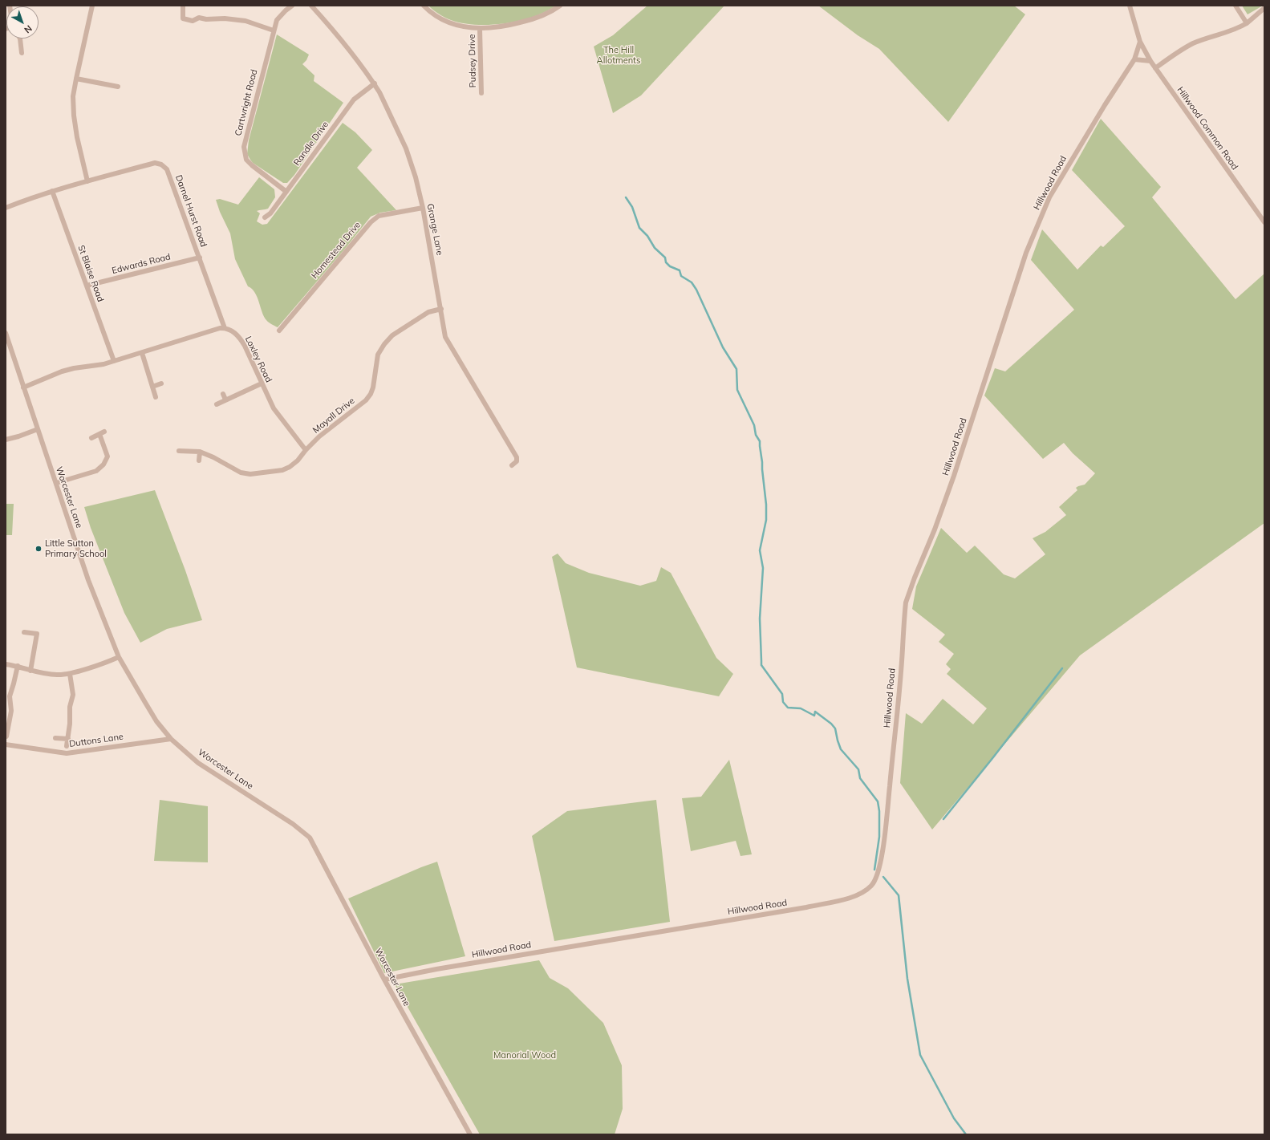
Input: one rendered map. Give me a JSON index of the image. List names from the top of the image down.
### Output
{
  "streets": {
    "street": [
      "Pudsey Drive",
      "Cartwright Road",
      "Hillwood Common Road",
      "Randle Drive",
      "Hillwood Road",
      "Darnel Hurst Road",
      "Grange Lane",
      "Homestead Drive",
      "Edwards Road",
      "St Blaise Road",
      "Loxley Road",
      "Mayall Drive",
      "Worcester Lane",
      "Duttons Lane"
    ]
  },
  "crossings": [
    ["Cartwright Road", "Randle Drive"],
    ["Hillwood Common Road", "Hillwood Road"],
    ["Randle Drive", "Grange Lane"],
    ["Hillwood Road", "Worcester Lane"],
    ["Darnel Hurst Road", "Edwards Road"],
    ["Darnel Hurst Road", "St Blaise Road"],
    ["Darnel Hurst Road", "Loxley Road"],
    ["Grange Lane", "Homestead Drive"],
    ["Grange Lane", "Mayall Drive"],
    ["Edwards Road", "St Blaise Road"],
    ["Loxley Road", "Mayall Drive"],
    ["Worcester Lane", "Duttons Lane"]
  ],
  "parks": ["The Hill Allotments", "Manorial Wood"],
  "places": ["Little Sutton Primary School"],
  "north": "bottom right"
}
